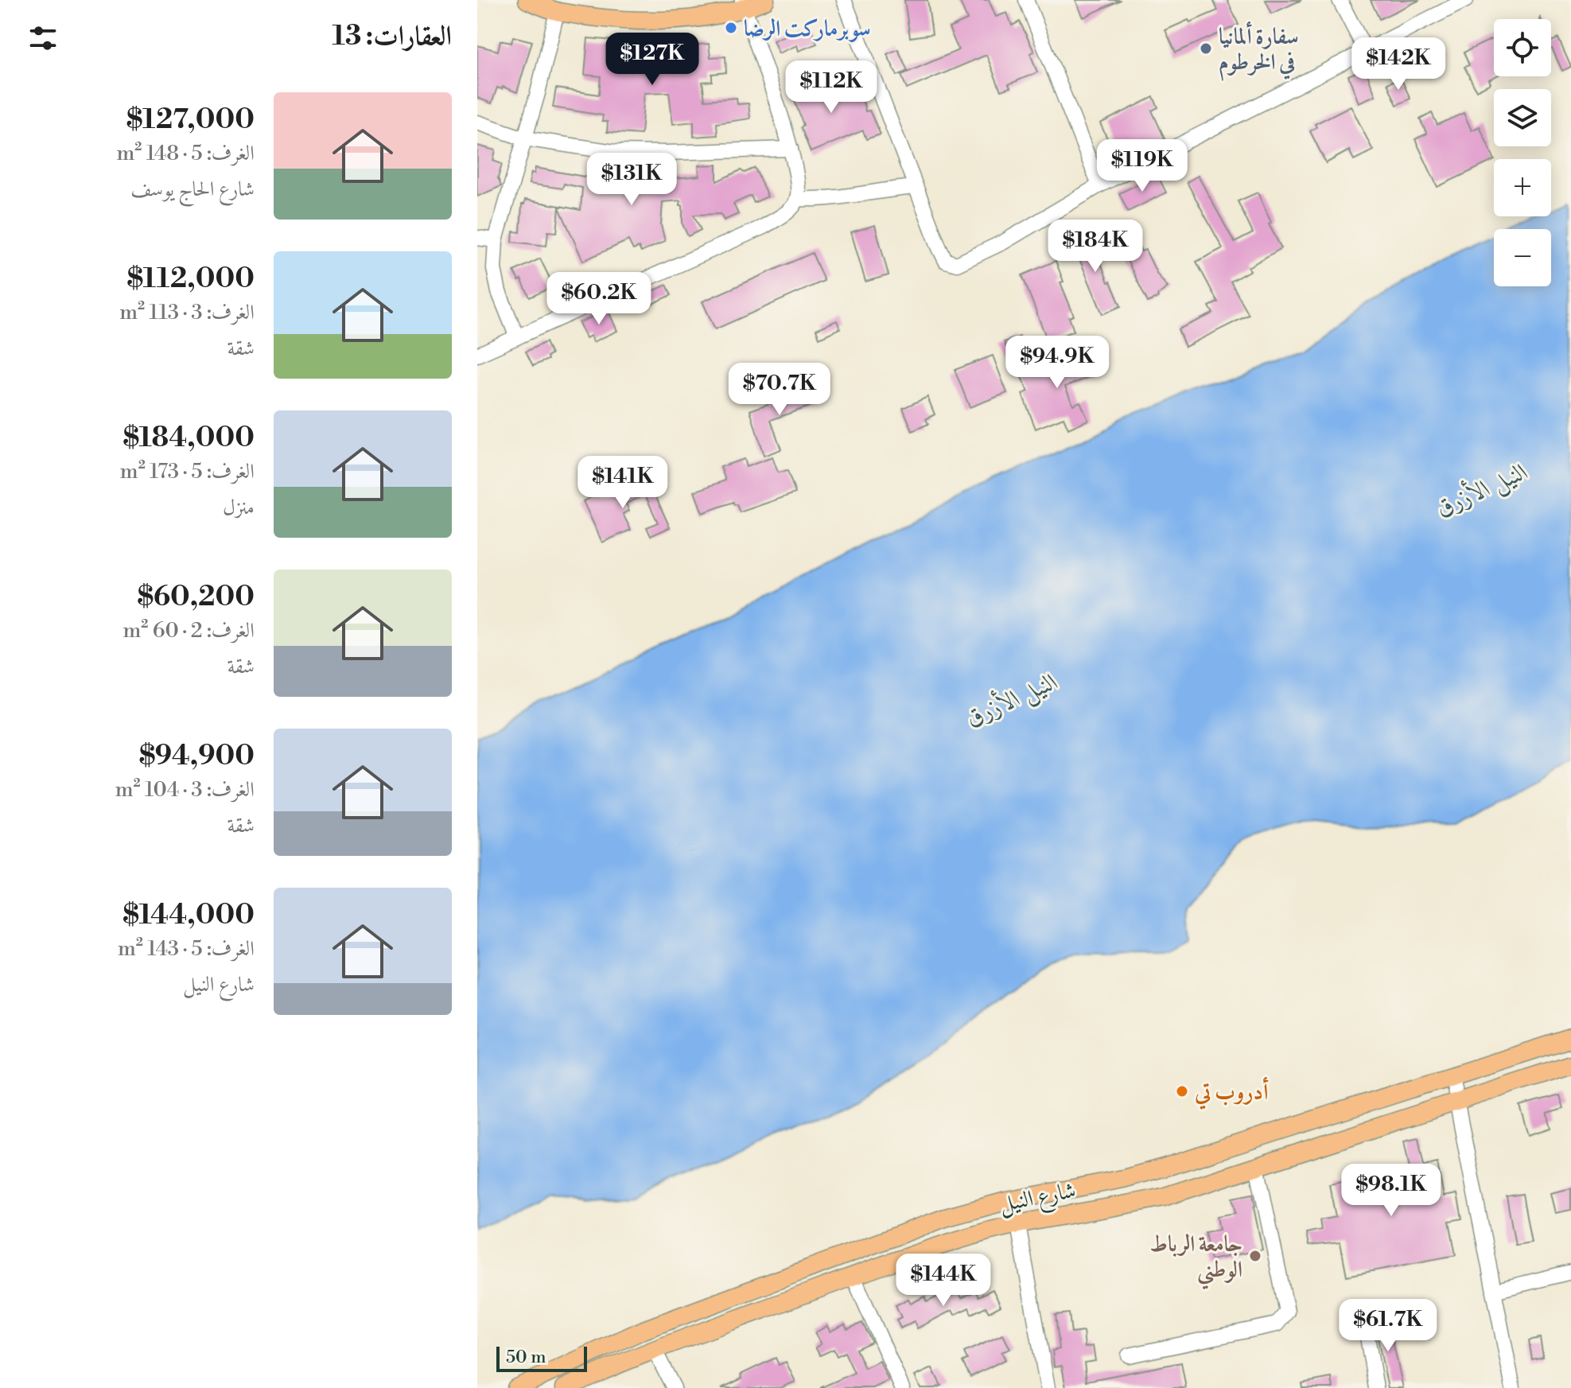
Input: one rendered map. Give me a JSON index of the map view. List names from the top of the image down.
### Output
{
  "streets": {
    "main road": ["شارع النيل"]
  },
  "water": ["النيل الأزرق"],
  "places": [
    "سوبرماركت الرضا",
    "سفارة ألمانيا في الخرطوم",
    "أدروب تي",
    "جامعة الرباط الوطني"
  ],
  "scale_bar": "50 m",
  "page": {
    "heading": "العقارات: 13",
    "map_buttons": ["+", "−"],
    "price": [
      "$127K",
      "$142K",
      "$112K",
      "$119K",
      "$131K",
      "$184K",
      "$60.2K",
      "$94.9K",
      "$70.7K",
      "$141K",
      "$98.1K",
      "$144K",
      "$61.7K"
    ],
    "list": [
      {
        "name": "$127,000",
        "note": "الغرف: 5 · 148 m² · شارع الحاج يوسف"
      },
      {
        "name": "$112,000",
        "note": "الغرف: 3 · 113 m² · شقة"
      },
      {
        "name": "$184,000",
        "note": "الغرف: 5 · 173 m² · منزل"
      },
      {
        "name": "$60,200",
        "note": "الغرف: 2 · 60 m² · شقة"
      },
      {
        "name": "$94,900",
        "note": "الغرف: 3 · 104 m² · شقة"
      },
      {
        "name": "$144,000",
        "note": "الغرف: 5 · 143 m² · شارع النيل"
      }
    ],
    "scale": "50 m"
  }
}
